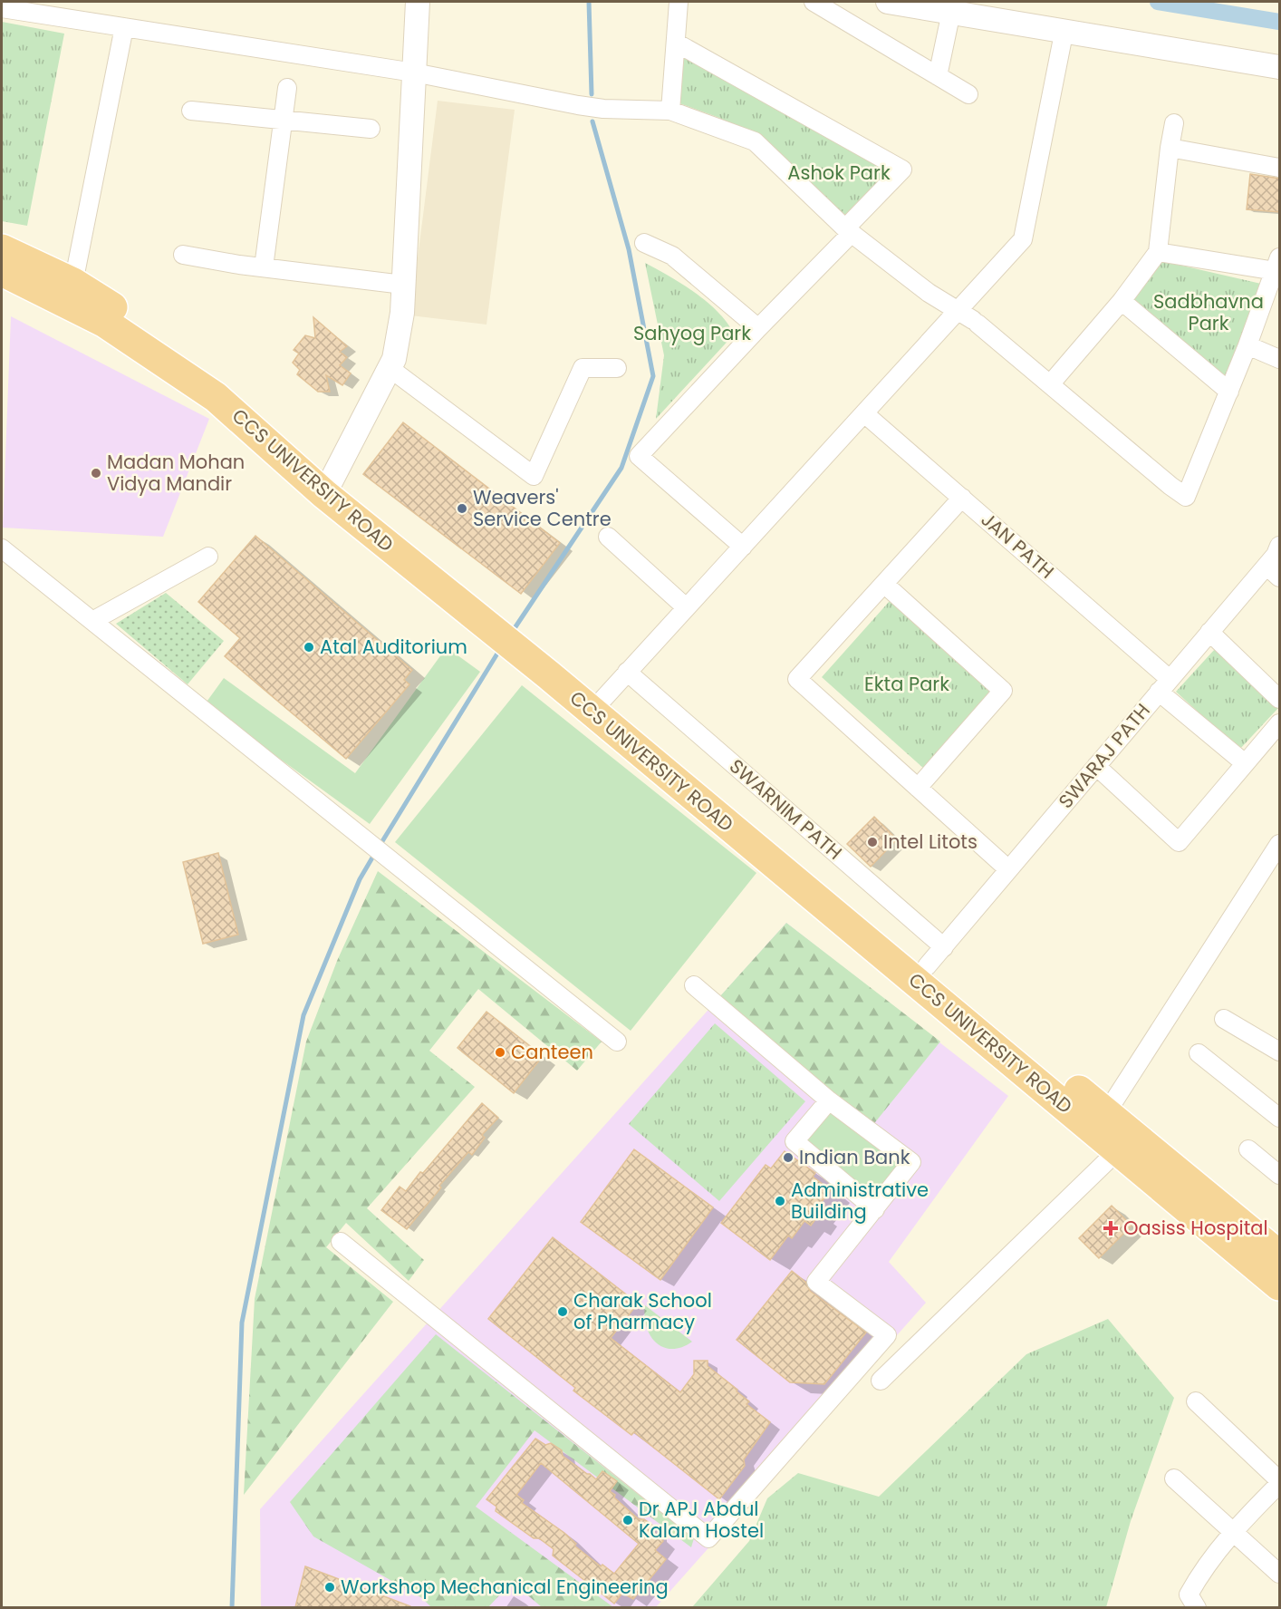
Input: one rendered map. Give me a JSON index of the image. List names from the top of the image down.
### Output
{
  "streets": {
    "highway": ["CCS UNIVERSITY ROAD"],
    "street": ["JAN PATH", "SWARAJ PATH", "SWARNIM PATH"]
  },
  "crossings": [
    ["CCS UNIVERSITY ROAD", "SWARAJ PATH"],
    ["CCS UNIVERSITY ROAD", "SWARNIM PATH"],
    ["JAN PATH", "SWARAJ PATH"],
    ["SWARAJ PATH", "SWARNIM PATH"]
  ],
  "parks": [
    "Ashok Park",
    "Sadbhavna Park",
    "Sahyog Park",
    "Ekta Park"
  ],
  "places": {
    "other": [
      "Madan Mohan Vidya Mandir",
      "Weavers' Service Centre",
      "Atal Auditorium",
      "Intel Litots",
      "Canteen",
      "Indian Bank",
      "Administrative Building",
      "Charak School of Pharmacy",
      "Dr APJ Abdul Kalam Hostel",
      "Workshop Mechanical Engineering"
    ],
    "health": ["Oasiss Hospital"]
  }
}
